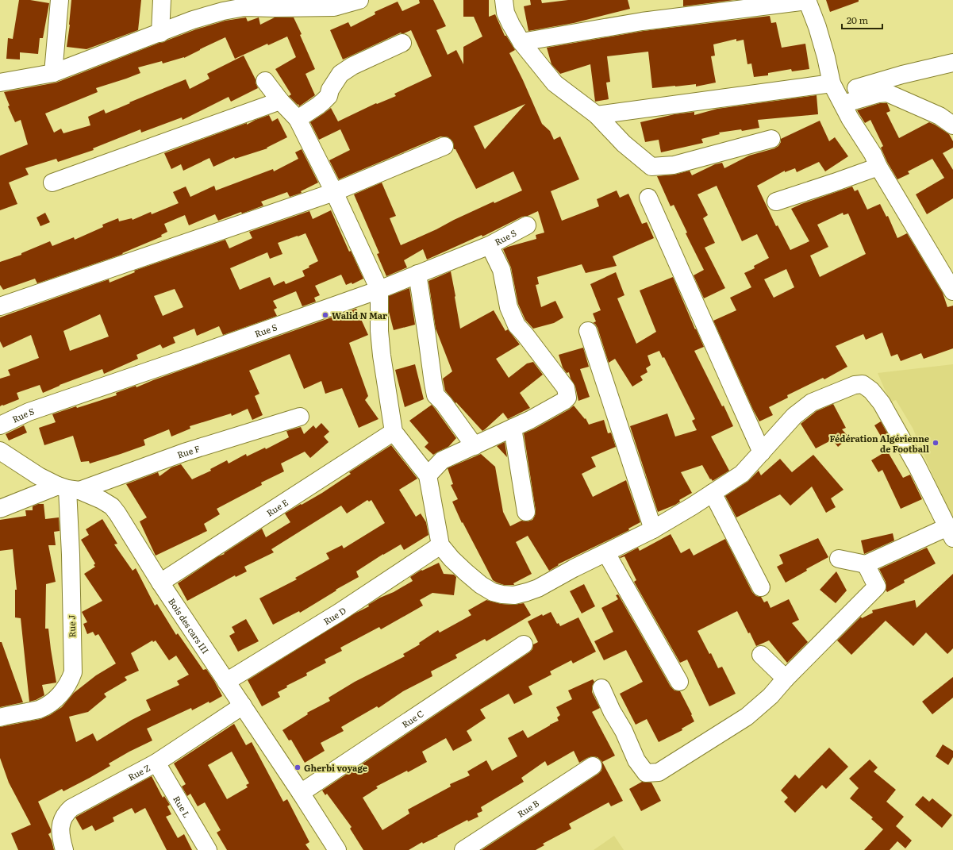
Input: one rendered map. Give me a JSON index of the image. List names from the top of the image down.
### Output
{
  "streets": {
    "street": [
      "Rue S",
      "Rue F",
      "Rue E",
      "Rue D",
      "Rue J",
      "Bois des cars III",
      "Rue C",
      "Rue Z",
      "Rue L",
      "Rue B"
    ]
  },
  "crossings": [
    ["Rue F", "Rue J"],
    ["Rue F", "Bois des cars III"],
    ["Rue E", "Bois des cars III"],
    ["Rue D", "Bois des cars III"],
    ["Rue J", "Bois des cars III"],
    ["Bois des cars III", "Rue C"],
    ["Bois des cars III", "Rue Z"],
    ["Rue Z", "Rue L"]
  ],
  "places": ["Walid N Mar", "Fédération Algérienne de Football", "Gherbi voyage"],
  "scale_bar": "20 m"
}
